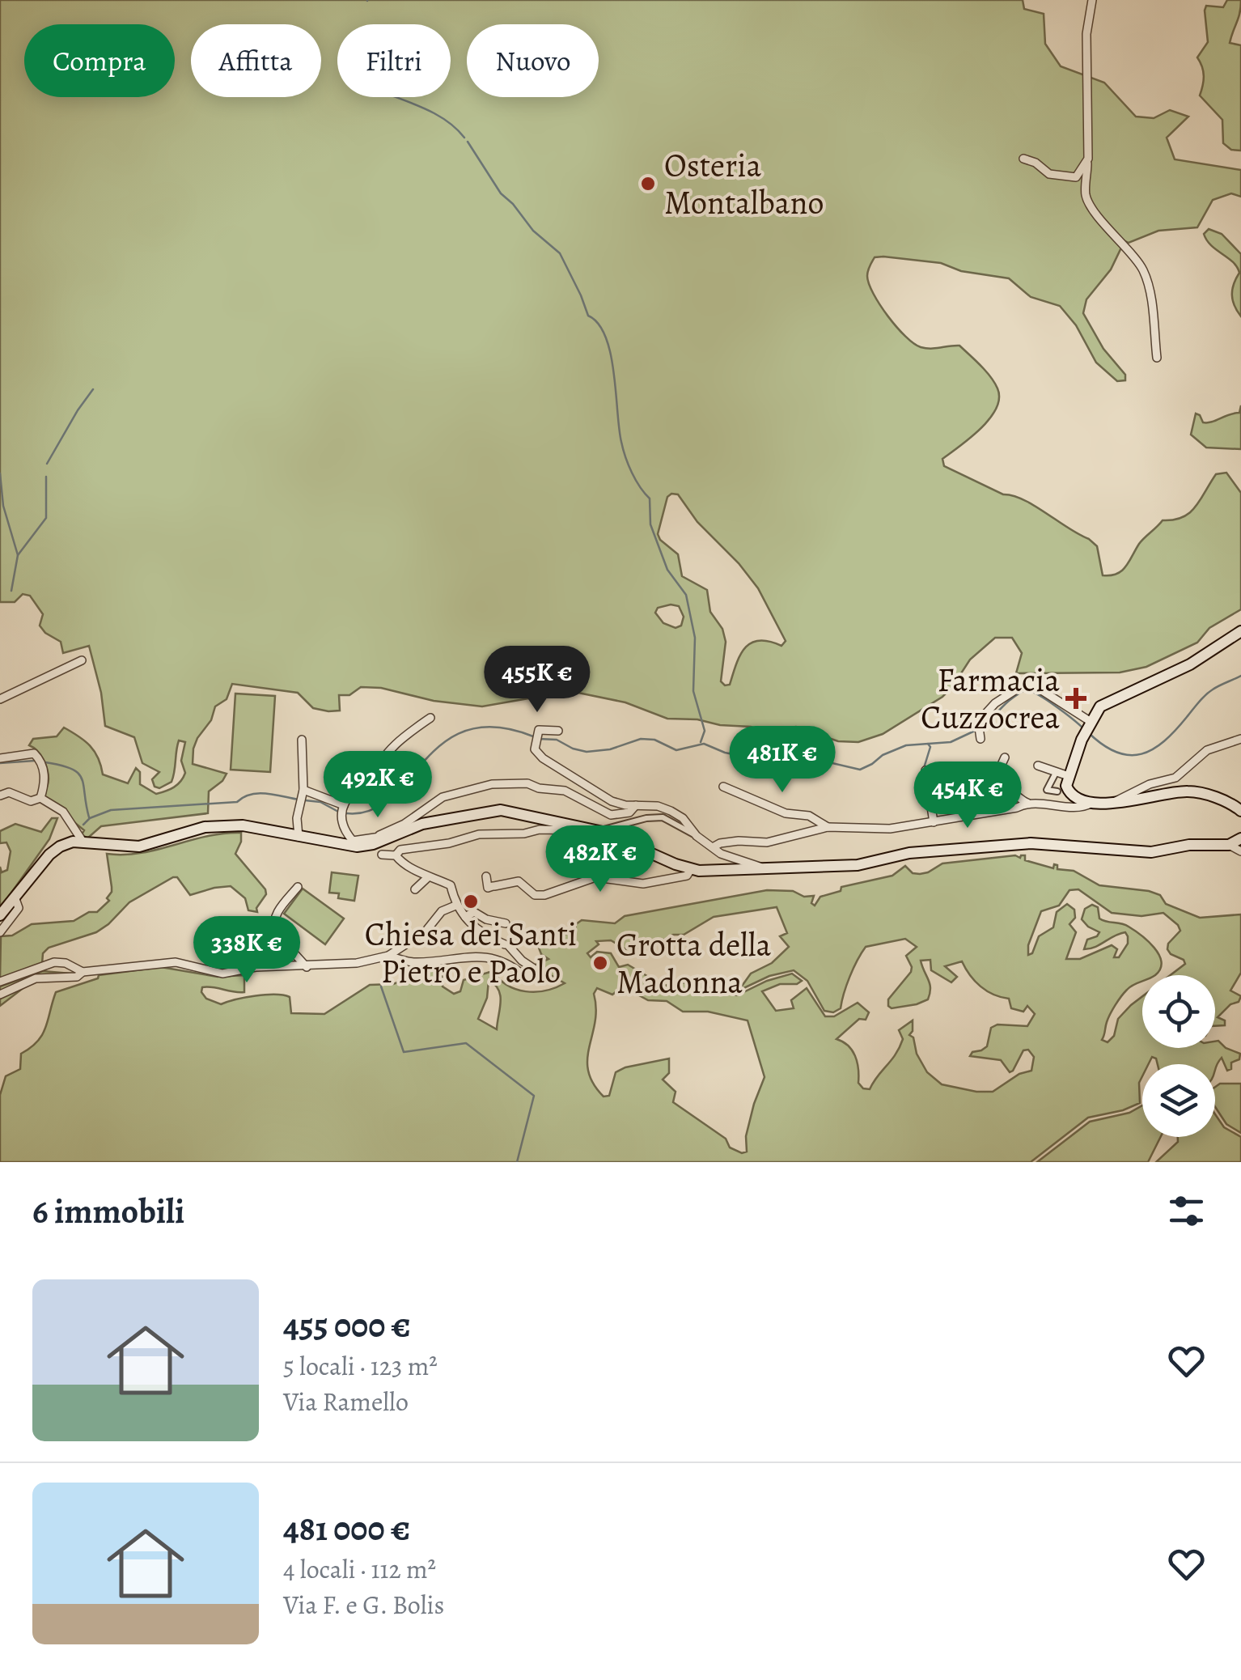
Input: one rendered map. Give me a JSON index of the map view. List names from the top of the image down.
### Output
{
  "places": {
    "other": ["Osteria Montalbano", "Chiesa dei Santi Pietro e Paolo", "Grotta della Madonna"],
    "health": ["Farmacia Cuzzocrea"]
  },
  "page": {
    "chip": [
      "Compra",
      "Affitta",
      "Filtri",
      "Nuovo"
    ],
    "price": [
      "455K €",
      "481K €",
      "492K €",
      "454K €",
      "482K €",
      "338K €"
    ],
    "heading": "6 immobili",
    "list": [
      {
        "name": "455 000 €",
        "note": "5 locali · 123 m² · Via Ramello"
      },
      {
        "name": "481 000 €",
        "note": "4 locali · 112 m² · Via F. e G. Bolis"
      }
    ]
  }
}
